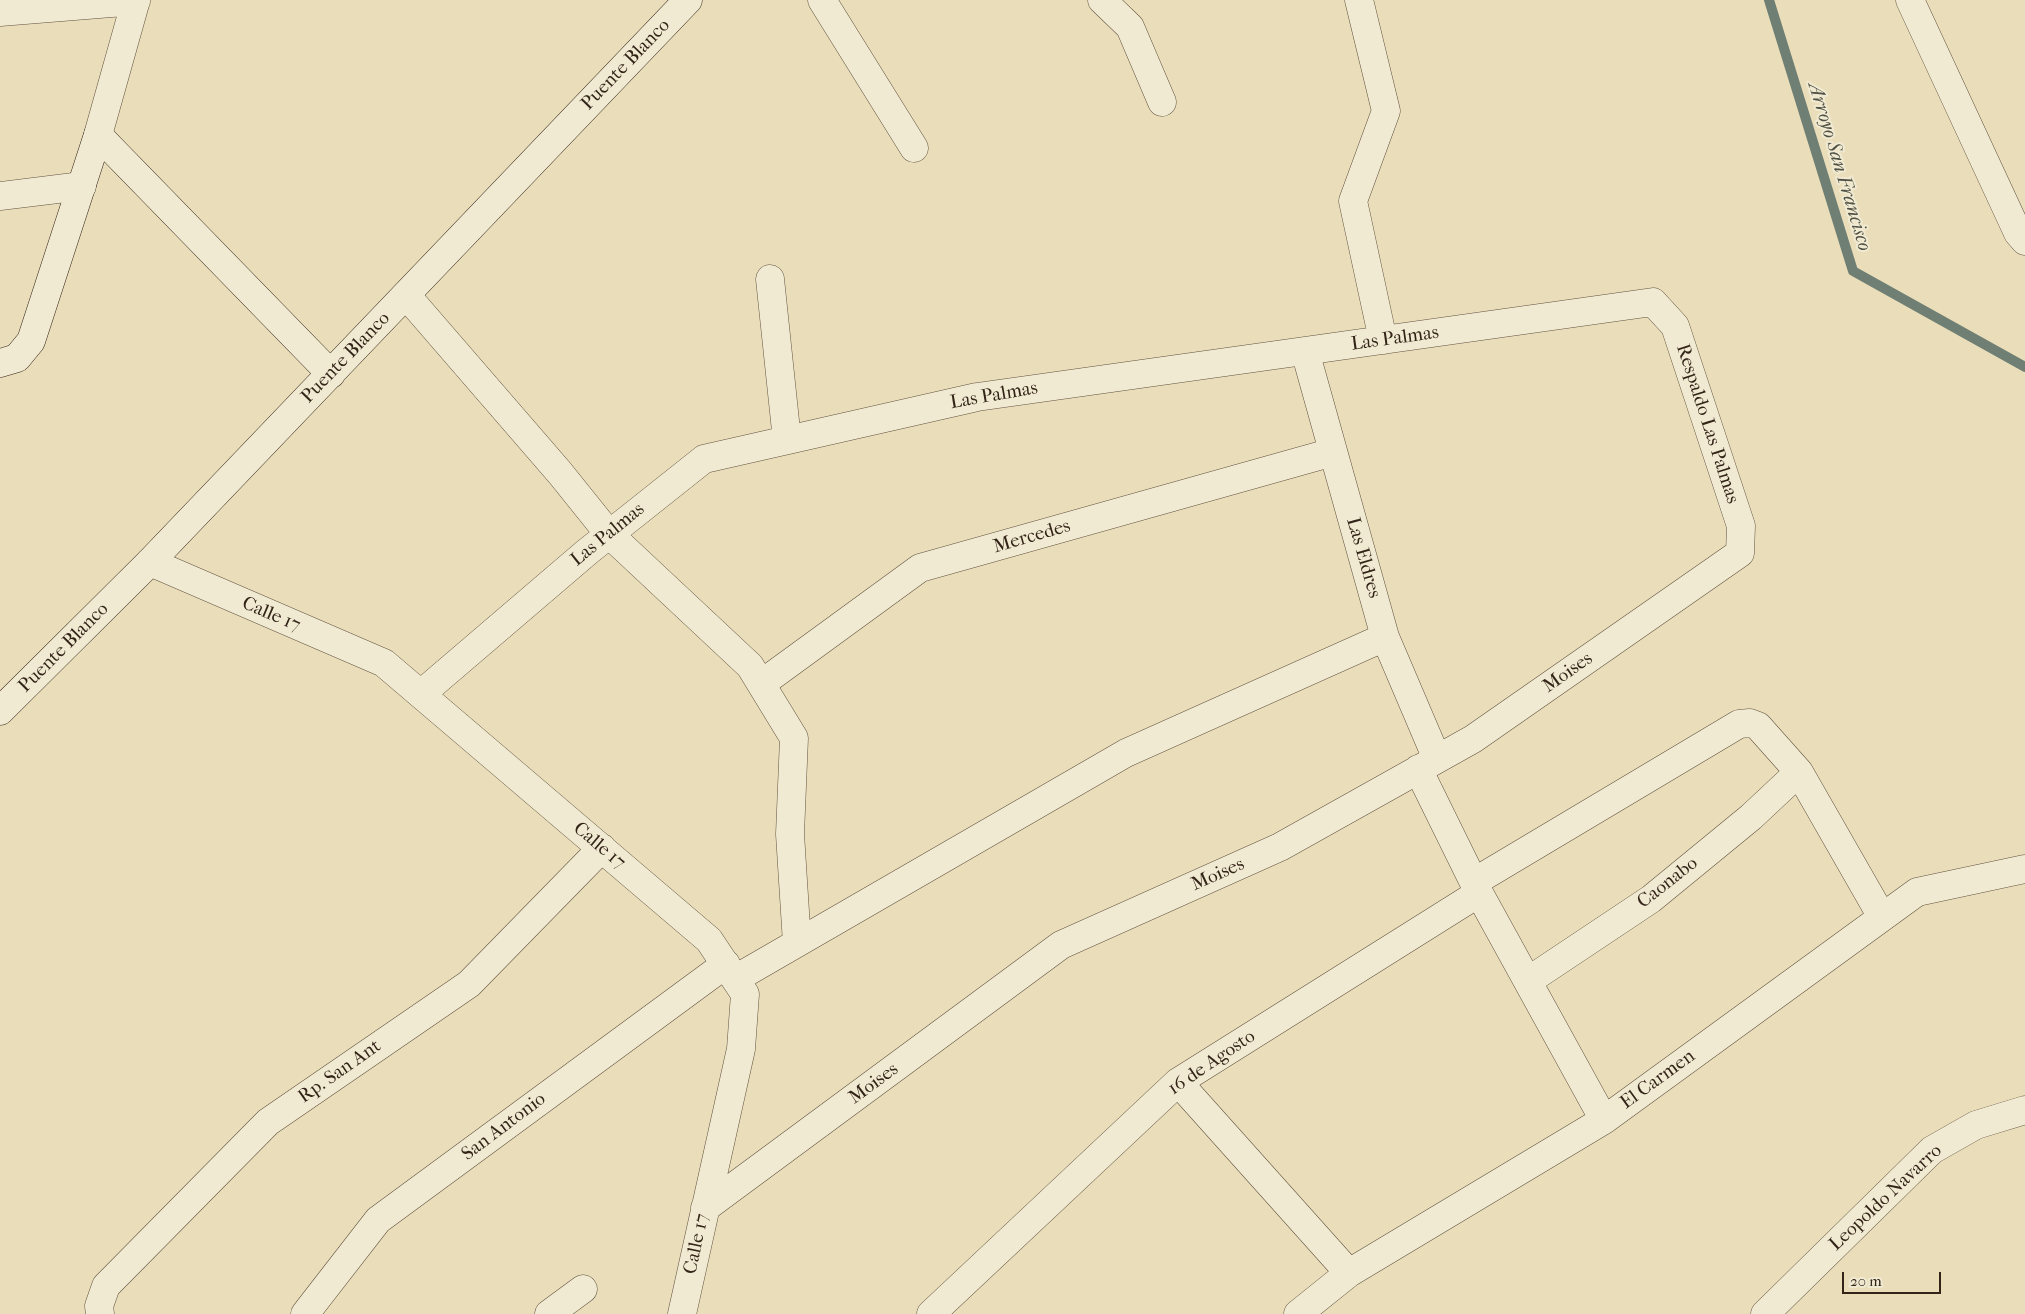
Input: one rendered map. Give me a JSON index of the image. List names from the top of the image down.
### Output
{
  "streets": {
    "street": [
      "Puente Blanco",
      "Las Palmas",
      "Respaldo Las Palmas",
      "Mercedes",
      "Las Eldres",
      "Calle 17",
      "Moises",
      "Caonabo",
      "16 de Agosto",
      "Rp. San Ant",
      "El Carmen",
      "San Antonio",
      "Leopoldo Navarro"
    ]
  },
  "crossings": [
    ["Puente Blanco", "Calle 17"],
    ["Las Palmas", "Respaldo Las Palmas"],
    ["Las Palmas", "Las Eldres"],
    ["Las Palmas", "Calle 17"],
    ["Respaldo Las Palmas", "Moises"],
    ["Mercedes", "Las Eldres"],
    ["Las Eldres", "Moises"],
    ["Las Eldres", "Caonabo"],
    ["Las Eldres", "16 de Agosto"],
    ["Las Eldres", "El Carmen"],
    ["Las Eldres", "San Antonio"],
    ["Calle 17", "Moises"],
    ["Calle 17", "Rp. San Ant"],
    ["Calle 17", "San Antonio"],
    ["Caonabo", "16 de Agosto"],
    ["16 de Agosto", "El Carmen"]
  ],
  "water": ["Arroyo San Francisco"],
  "scale_bar": "20 m"
}
